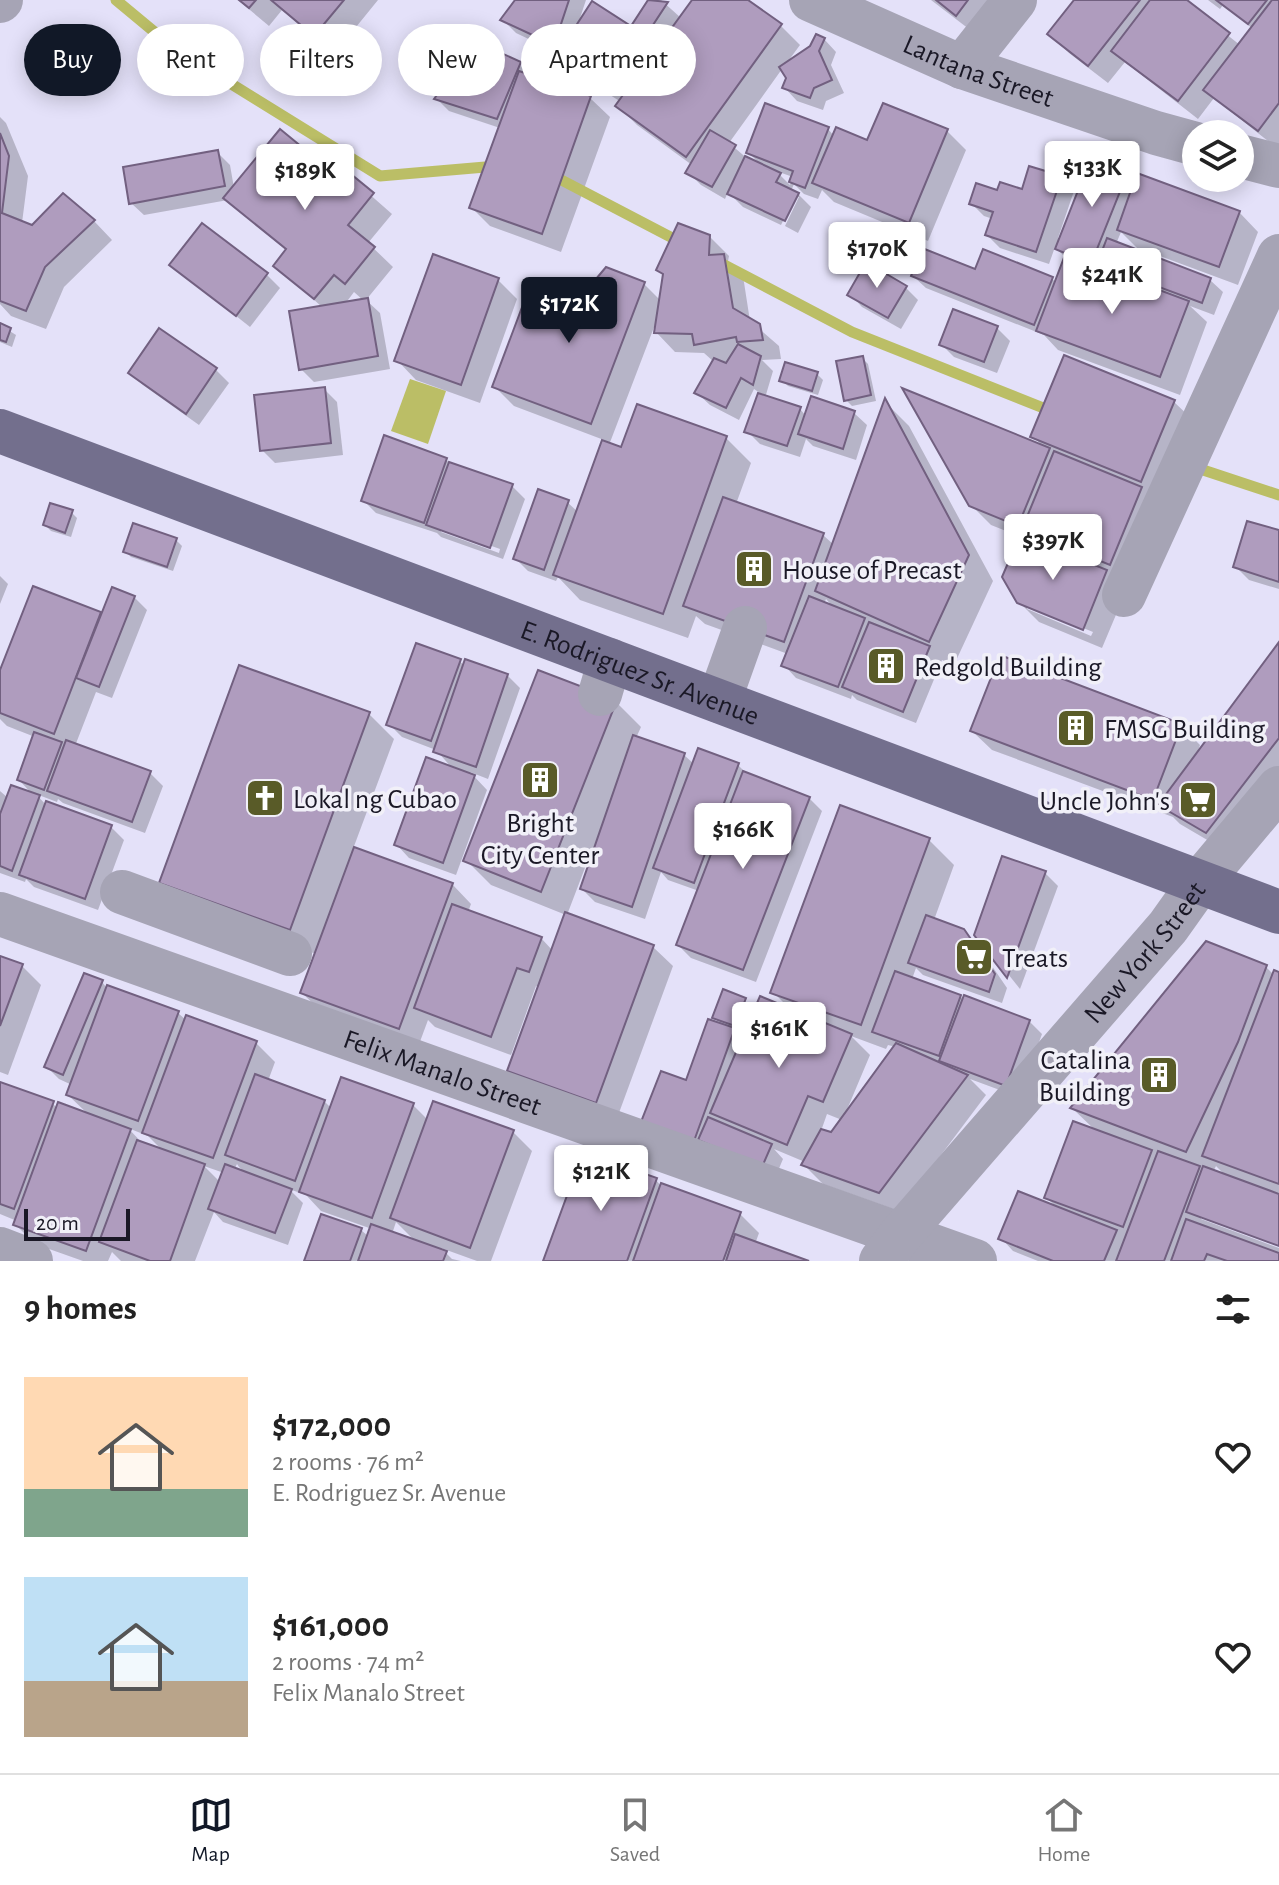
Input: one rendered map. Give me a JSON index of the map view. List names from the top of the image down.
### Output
{
  "streets": {
    "main road": ["E. Rodriguez Sr. Avenue"],
    "street": ["Lantana Street", "New York Street", "Felix Manalo Street"]
  },
  "crossings": [
    ["E. Rodriguez Sr. Avenue", "New York Street"],
    ["New York Street", "Felix Manalo Street"]
  ],
  "places": {
    "building": [
      "House of Precast",
      "Redgold Building",
      "FMSG Building",
      "Bright City Center",
      "Catalina Building"
    ],
    "church": ["Lokal ng Cubao"],
    "supermarket": ["Uncle John's", "Treats"]
  },
  "scale_bar": "20 m",
  "page": {
    "chip": [
      "Buy",
      "Rent",
      "Filters",
      "New",
      "Apartment"
    ],
    "price": [
      "$133K",
      "$189K",
      "$170K",
      "$241K",
      "$172K",
      "$397K",
      "$166K",
      "$161K",
      "$121K"
    ],
    "scale": "20 m",
    "heading": "9 homes",
    "list": [
      {
        "name": "$172,000",
        "note": "2 rooms · 76 m² · E. Rodriguez Sr. Avenue"
      },
      {
        "name": "$161,000",
        "note": "2 rooms · 74 m² · Felix Manalo Street"
      }
    ],
    "tabs": ["Map", "Saved", "Home"]
  }
}
